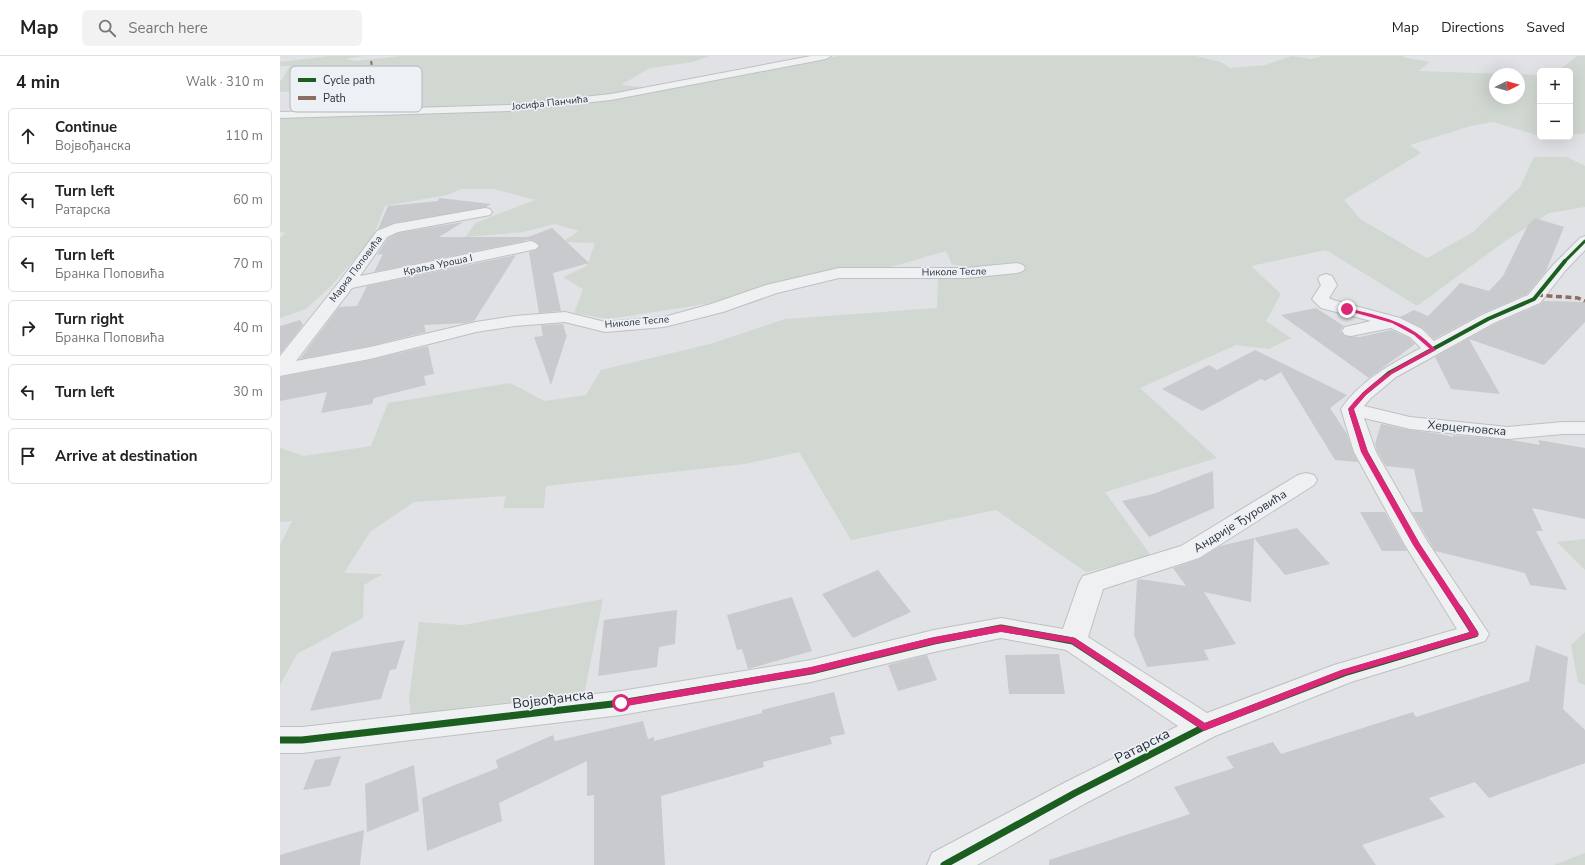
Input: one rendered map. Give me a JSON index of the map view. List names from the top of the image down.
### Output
{
  "streets": {
    "street": [
      "Јосифа Панчића",
      "Краља Уроша I",
      "Марка Поповића",
      "Николе Тесле",
      "Херцегновска",
      "Андрије Ђуровића",
      "Војвођанска",
      "Ратарска"
    ]
  },
  "crossings": [
    ["Краља Уроша I", "Марка Поповића"],
    ["Марка Поповића", "Николе Тесле"],
    ["Херцегновска", "Ратарска"],
    ["Андрије Ђуровића", "Војвођанска"],
    ["Војвођанска", "Ратарска"]
  ],
  "legend": ["Cycle path", "Path"],
  "north": "right",
  "page": {
    "header": "Map",
    "search": "Search here",
    "nav": ["Map", "Directions", "Saved"],
    "heading": ["4 min", "Walk · 310 m"],
    "map_buttons": ["+", "−"],
    "list": [
      ["Continue", "Војвођанска", "110 m"],
      ["Turn left", "Ратарска", "60 m"],
      ["Turn left", "Бранка Поповића", "70 m"],
      ["Turn right", "Бранка Поповића", "40 m"],
      ["Turn left", "30 m"],
      "Arrive at destination"
    ]
  }
}
